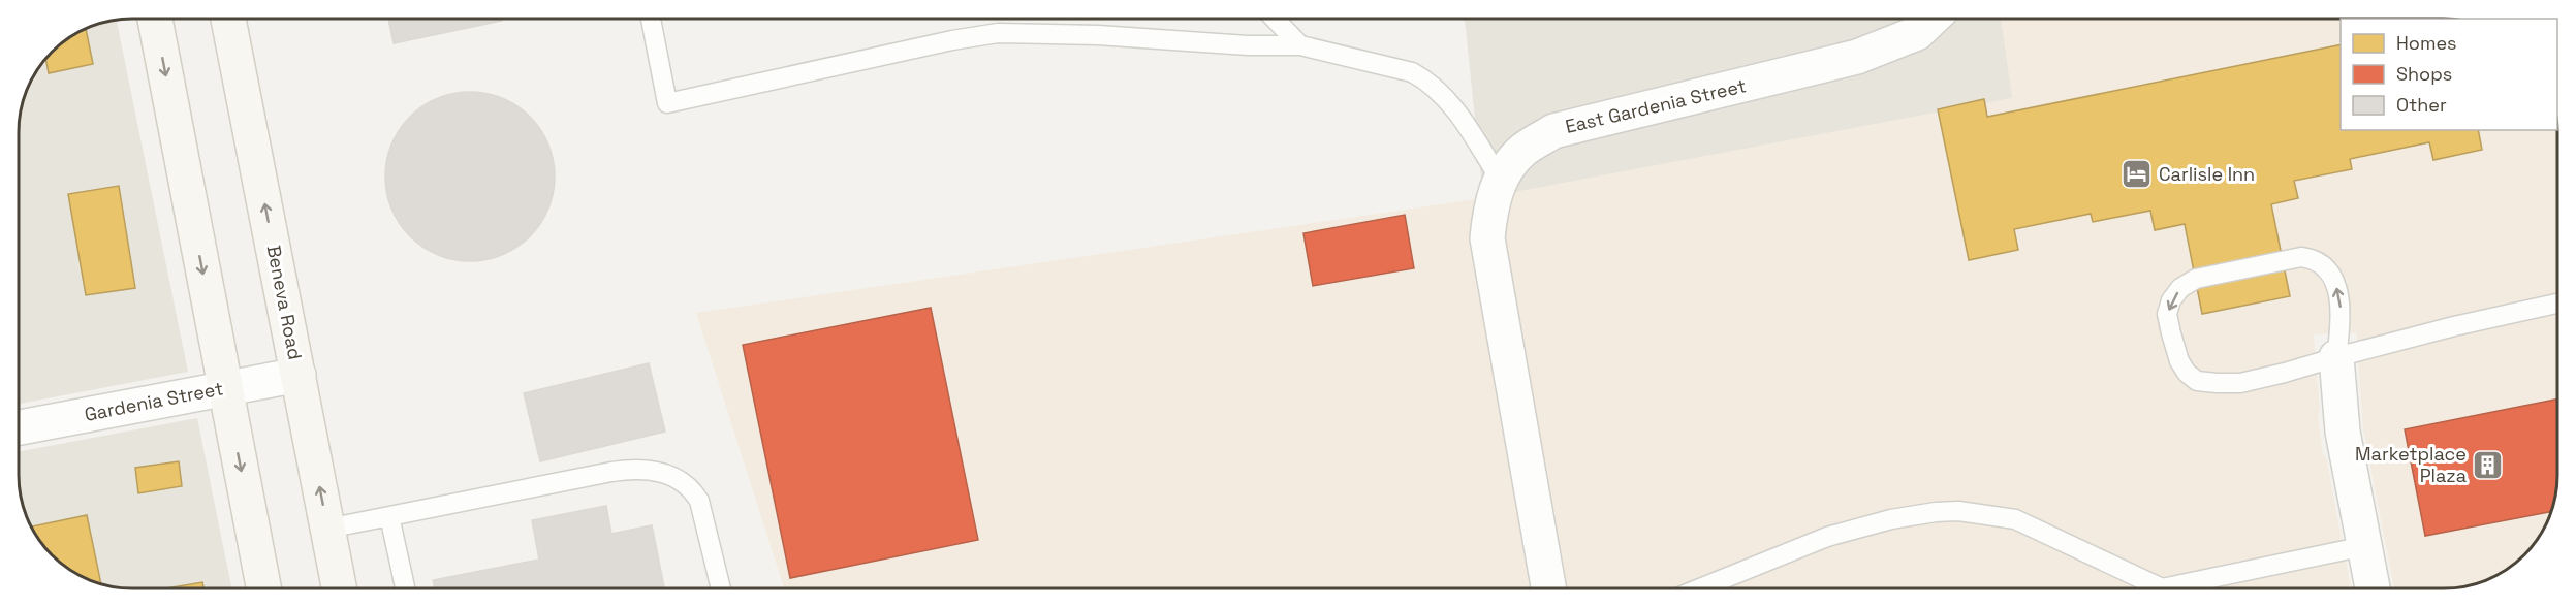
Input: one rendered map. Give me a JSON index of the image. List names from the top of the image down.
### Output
{
  "streets": {
    "main road": ["Beneva Road"],
    "street": ["East Gardenia Street", "Gardenia Street"]
  },
  "crossings": [
    ["Beneva Road", "Gardenia Street"]
  ],
  "places": {
    "hotel": ["Carlisle Inn"],
    "building": ["Marketplace Plaza"]
  },
  "legend": ["Homes", "Shops", "Other"]
}
